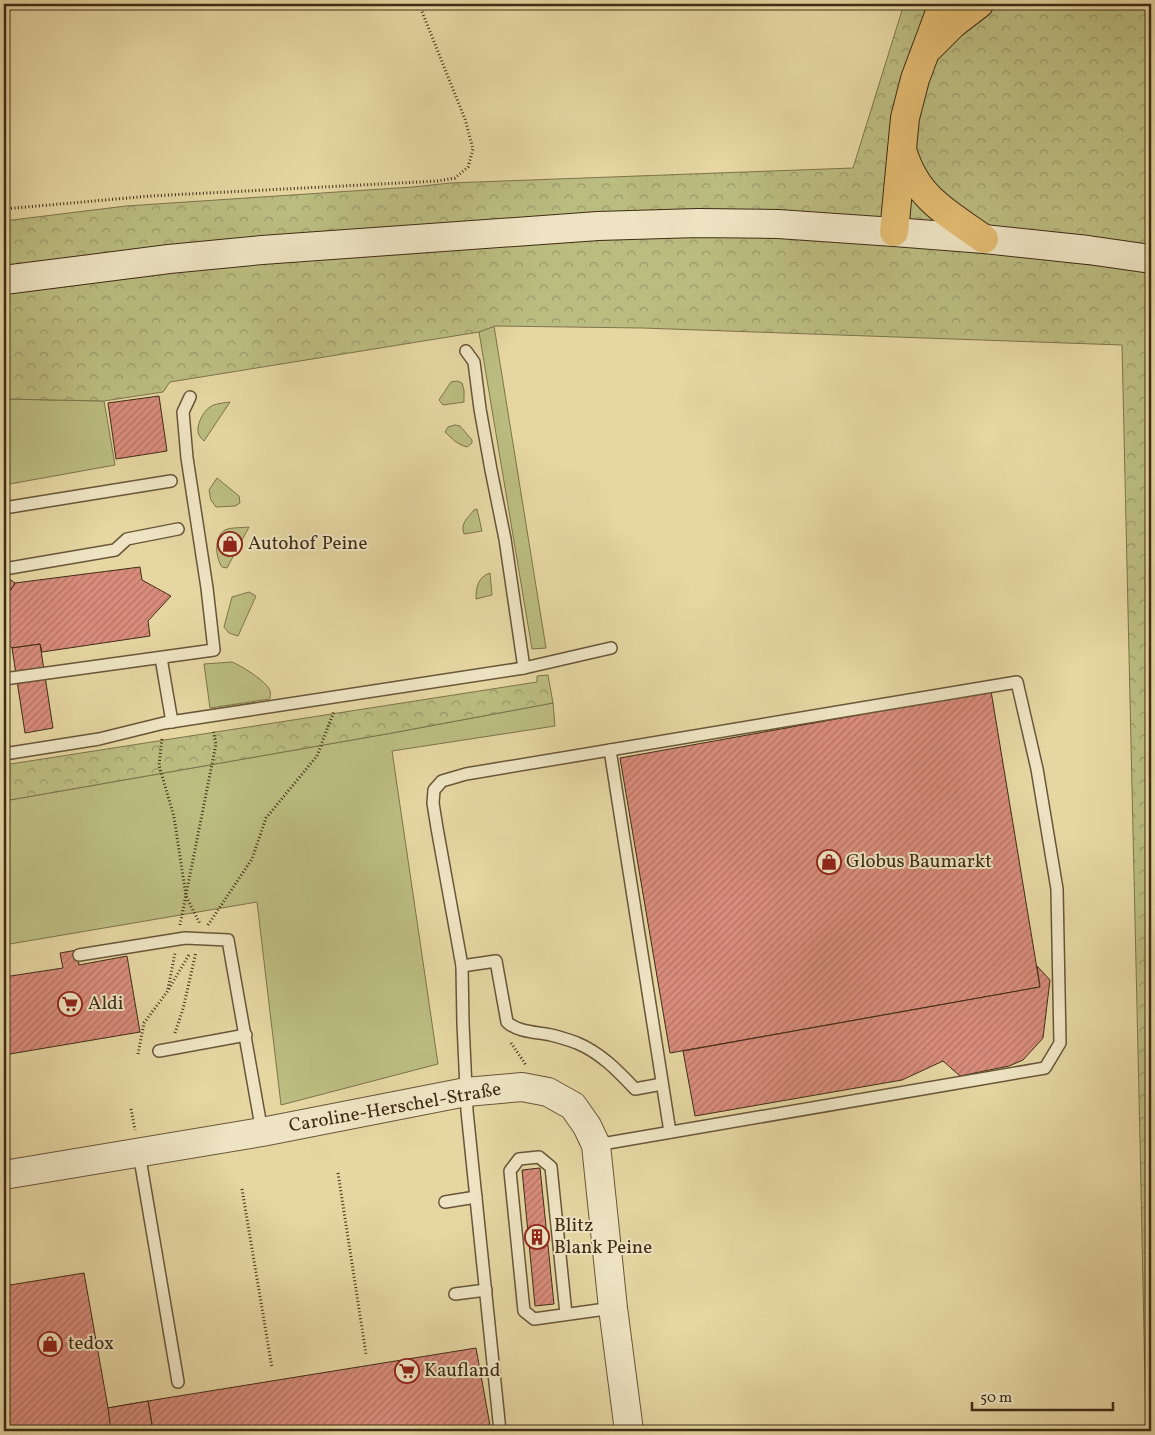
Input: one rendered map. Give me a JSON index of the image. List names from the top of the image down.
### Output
{
  "streets": {
    "main road": ["Caroline-Herschel-Straße"]
  },
  "places": {
    "shop": ["Autohof Peine", "Globus Baumarkt", "tedox"],
    "supermarket": ["Aldi", "Kaufland"],
    "building": ["Blitz Blank Peine"]
  },
  "scale_bar": "50 m"
}
